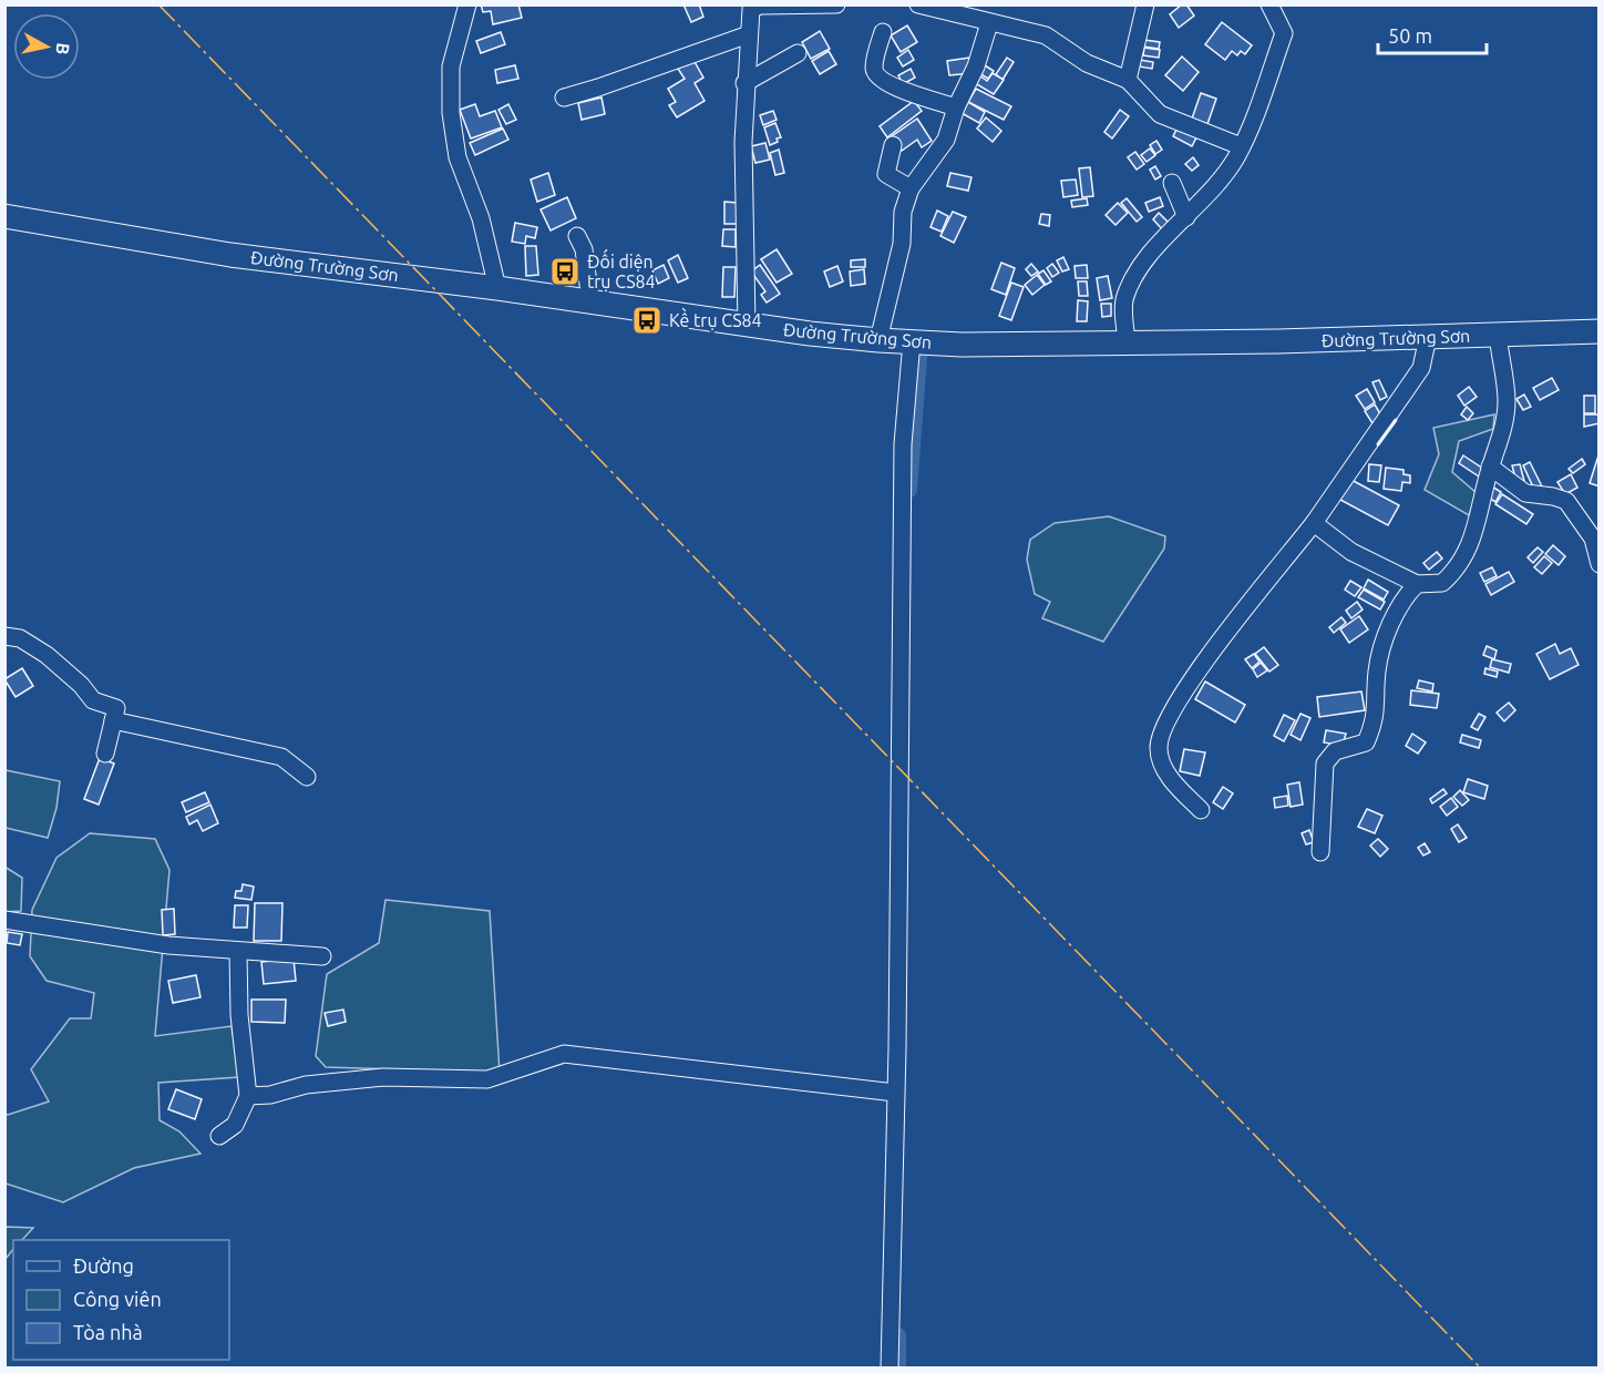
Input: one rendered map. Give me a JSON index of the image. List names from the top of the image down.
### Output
{
  "streets": {
    "highway": ["Đường Trường Sơn"]
  },
  "places": {
    "bus stop": ["Đối diện trụ CS84", "Kề trụ CS84"]
  },
  "legend": ["Đường", "Công viên", "Tòa nhà"],
  "scale_bar": "50 m",
  "north": "right"
}
